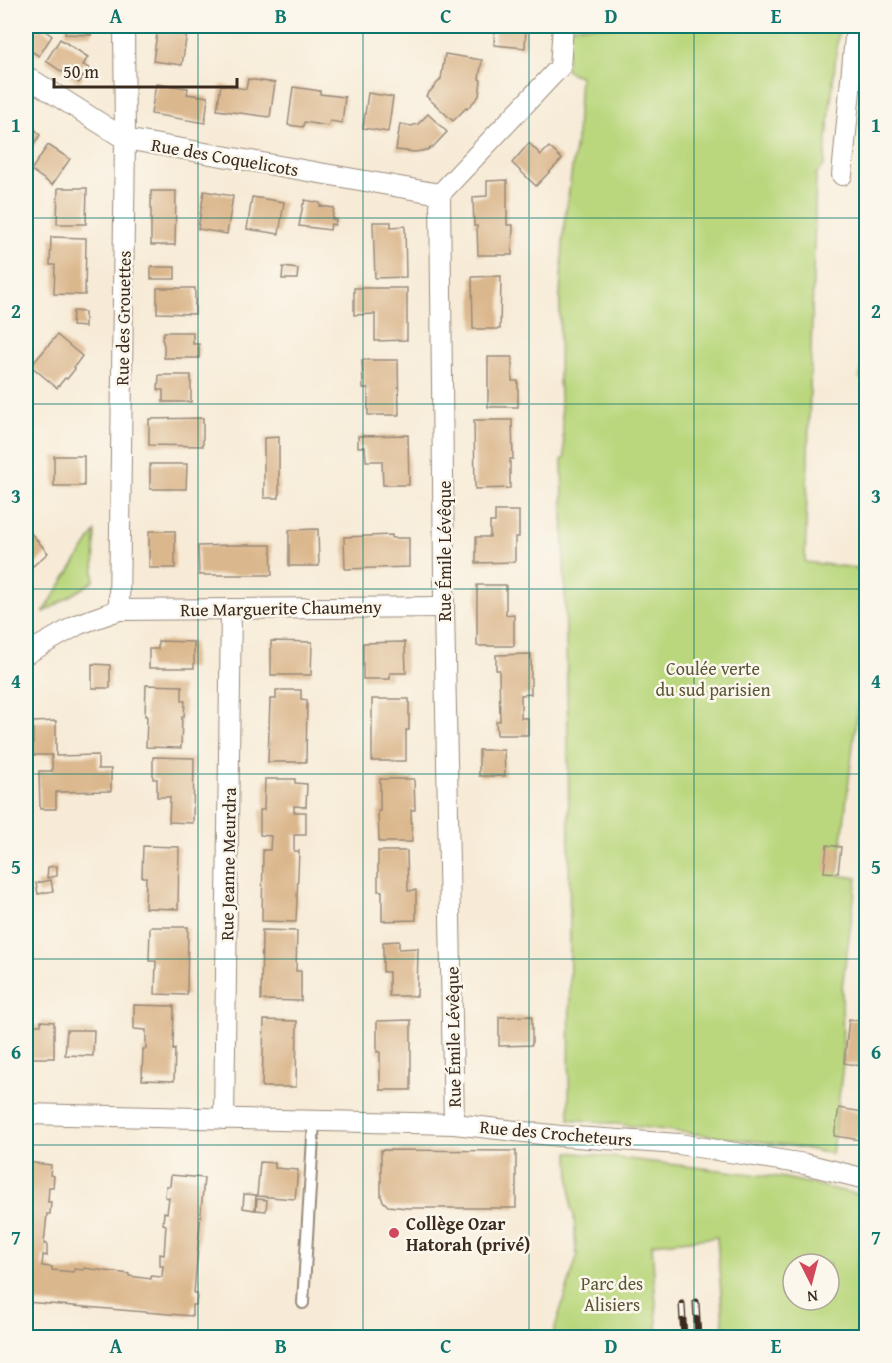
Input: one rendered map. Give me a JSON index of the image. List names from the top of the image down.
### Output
{
  "streets": {
    "street": [
      "Rue des Coquelicots",
      "Rue des Grouettes",
      "Rue Émile Lévêque",
      "Rue Marguerite Chaumeny",
      "Rue Jeanne Meurdra",
      "Rue des Crocheteurs"
    ]
  },
  "crossings": [
    ["Rue des Coquelicots", "Rue des Grouettes"],
    ["Rue des Coquelicots", "Rue Émile Lévêque"],
    ["Rue des Grouettes", "Rue Marguerite Chaumeny"],
    ["Rue Émile Lévêque", "Rue Marguerite Chaumeny"],
    ["Rue Émile Lévêque", "Rue des Crocheteurs"],
    ["Rue Marguerite Chaumeny", "Rue Jeanne Meurdra"],
    ["Rue Jeanne Meurdra", "Rue des Crocheteurs"]
  ],
  "parks": ["Coulée verte du sud parisien", "Parc des Alisiers"],
  "places": ["Collège Ozar Hatorah (privé)"],
  "scale_bar": "50 m",
  "north": "bottom",
  "grid": {
    "columns": [
      "A",
      "B",
      "C",
      "D",
      "E"
    ],
    "rows": [
      "1",
      "2",
      "3",
      "4",
      "5",
      "6",
      "7"
    ]
  }
}
